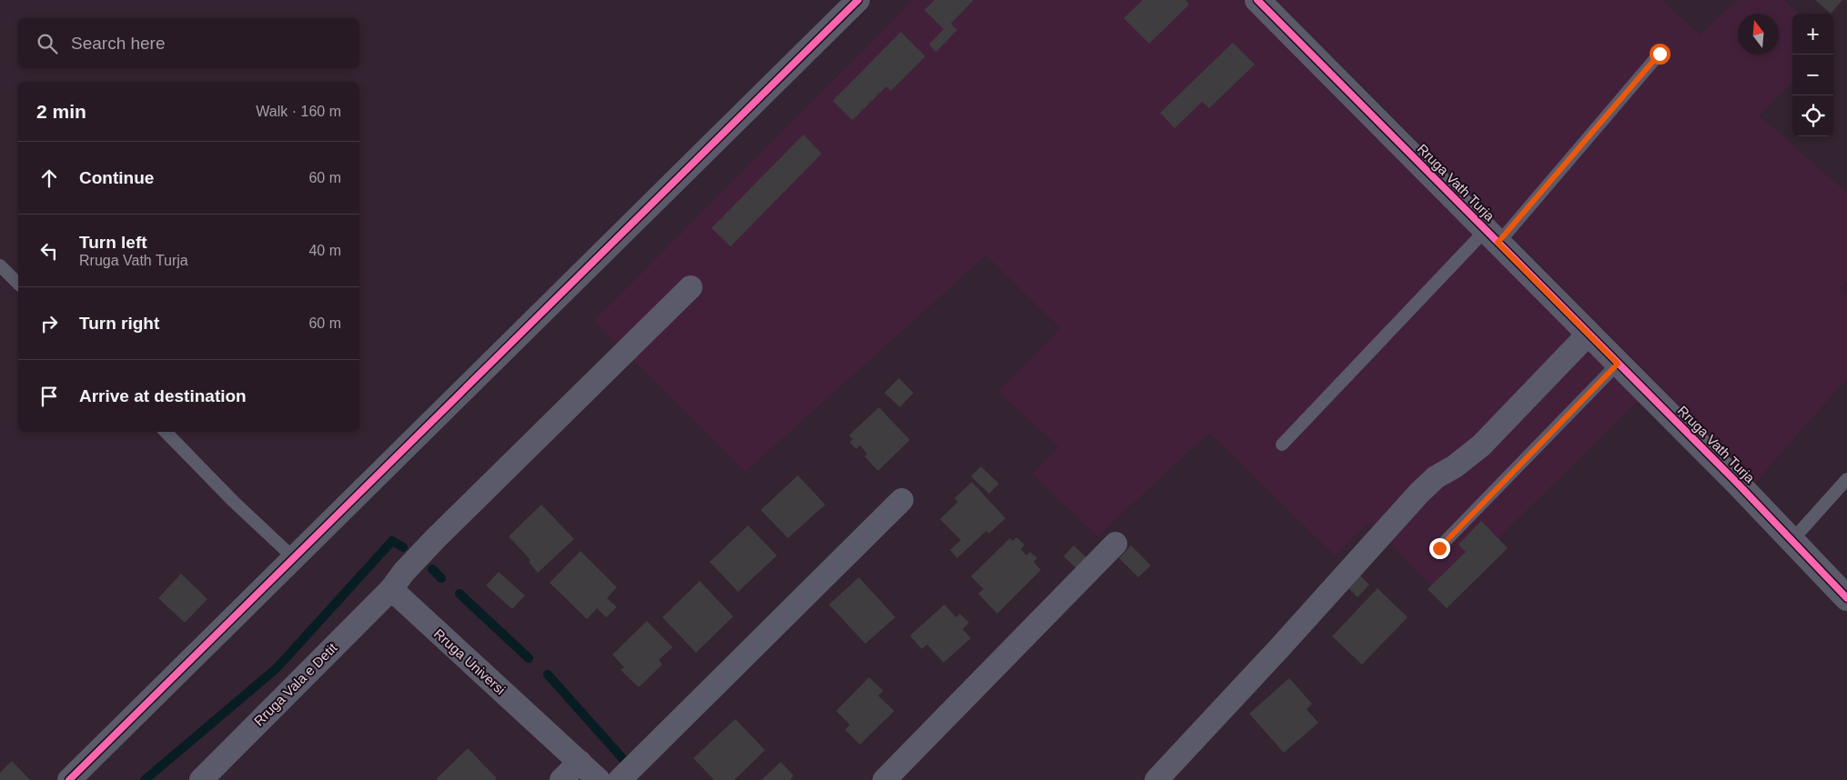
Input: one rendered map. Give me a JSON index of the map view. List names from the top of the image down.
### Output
{
  "streets": {
    "street": ["Rruga Vath Turja", "Rruga Universi", "Rruga Vala e Detit"]
  },
  "crossings": [
    ["Rruga Universi", "Rruga Vala e Detit"]
  ],
  "north": "top",
  "page": {
    "map_buttons": ["+", "−"],
    "search": "Search here",
    "heading": ["2 min", "Walk · 160 m"],
    "list": [
      ["Continue", "60 m"],
      ["Turn left", "Rruga Vath Turja", "40 m"],
      ["Turn right", "60 m"],
      "Arrive at destination"
    ]
  }
}
